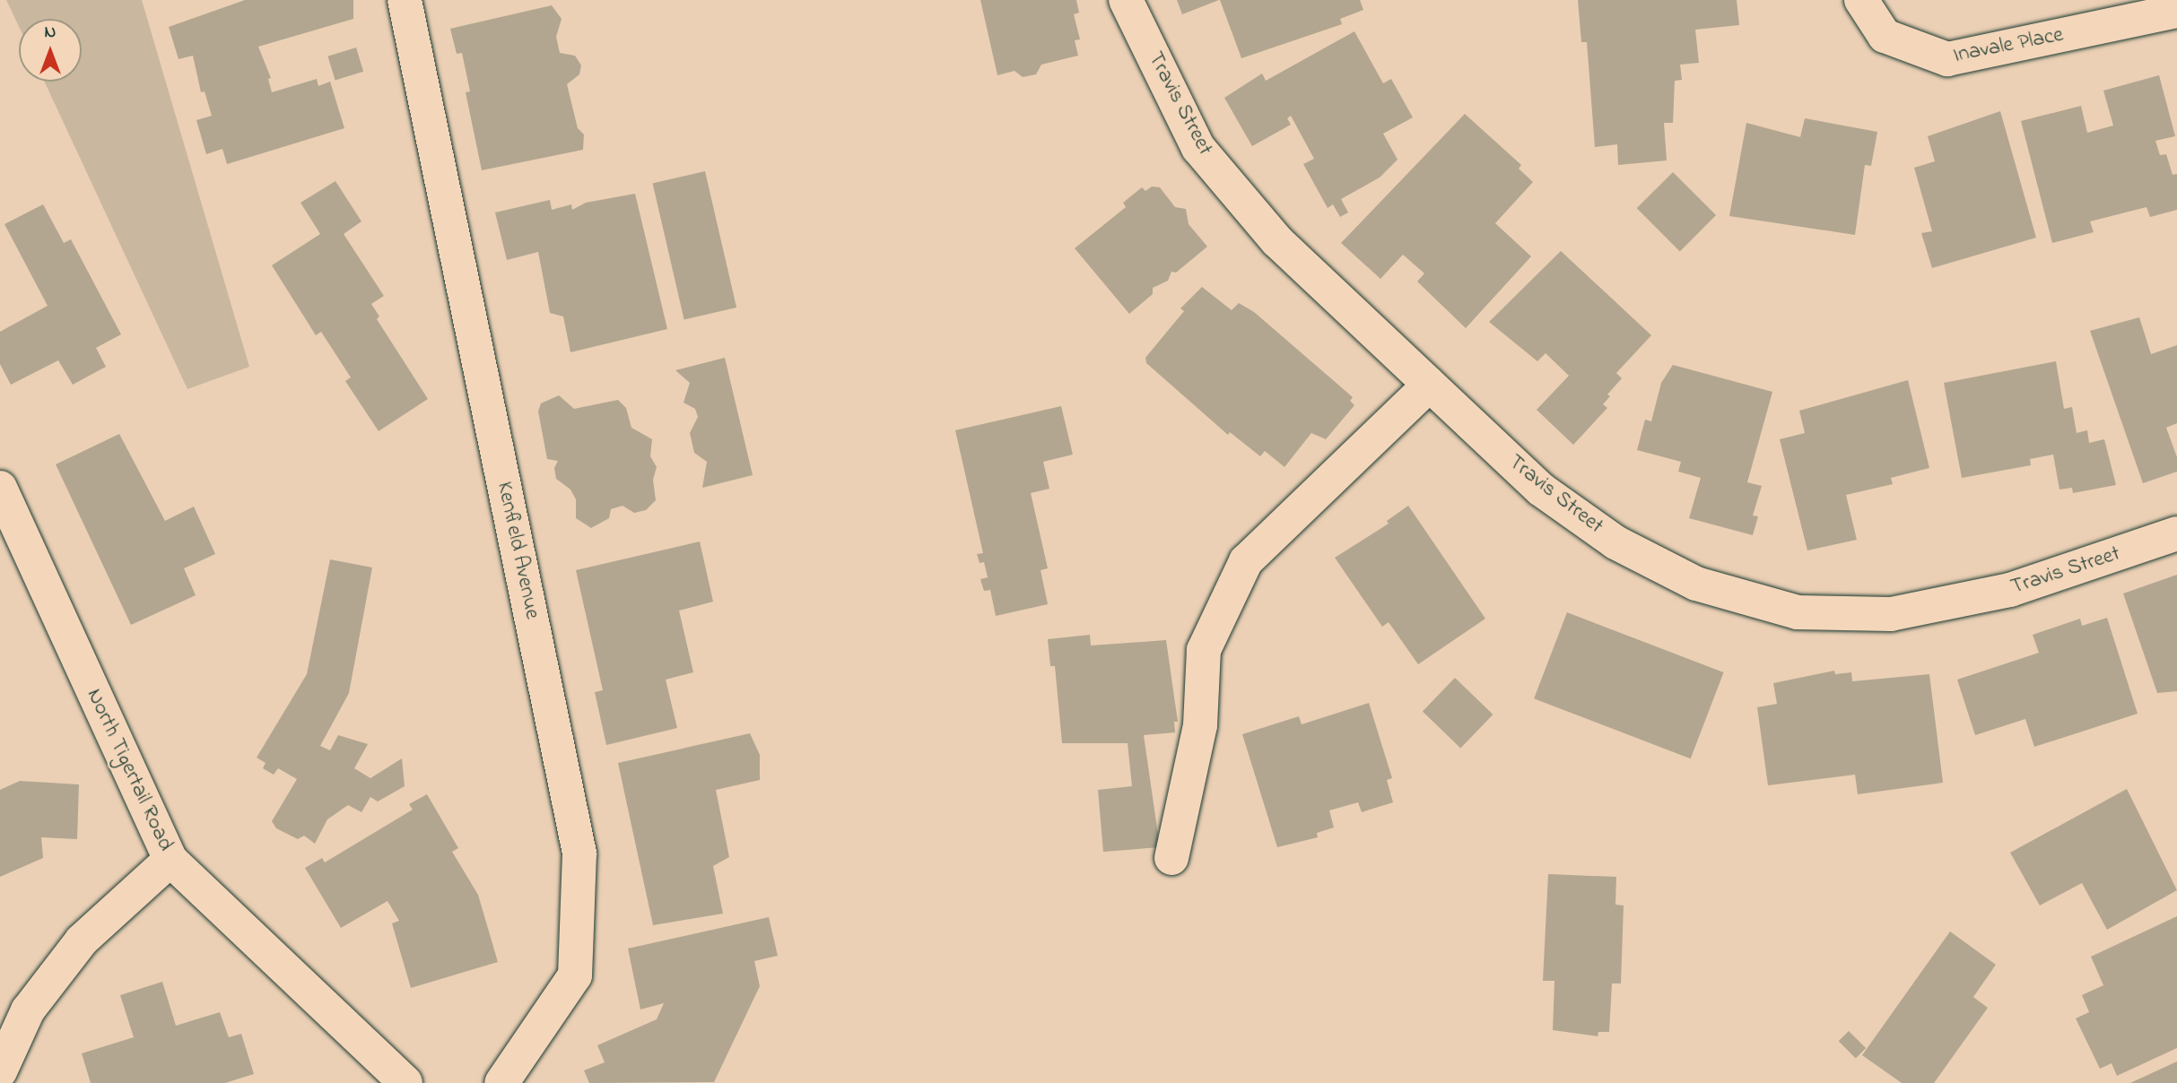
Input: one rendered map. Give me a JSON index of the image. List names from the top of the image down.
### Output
{
  "streets": {
    "street": [
      "Inavale Place",
      "Travis Street",
      "Kenfield Avenue",
      "North Tigertail Road"
    ]
  },
  "north": "top"
}
